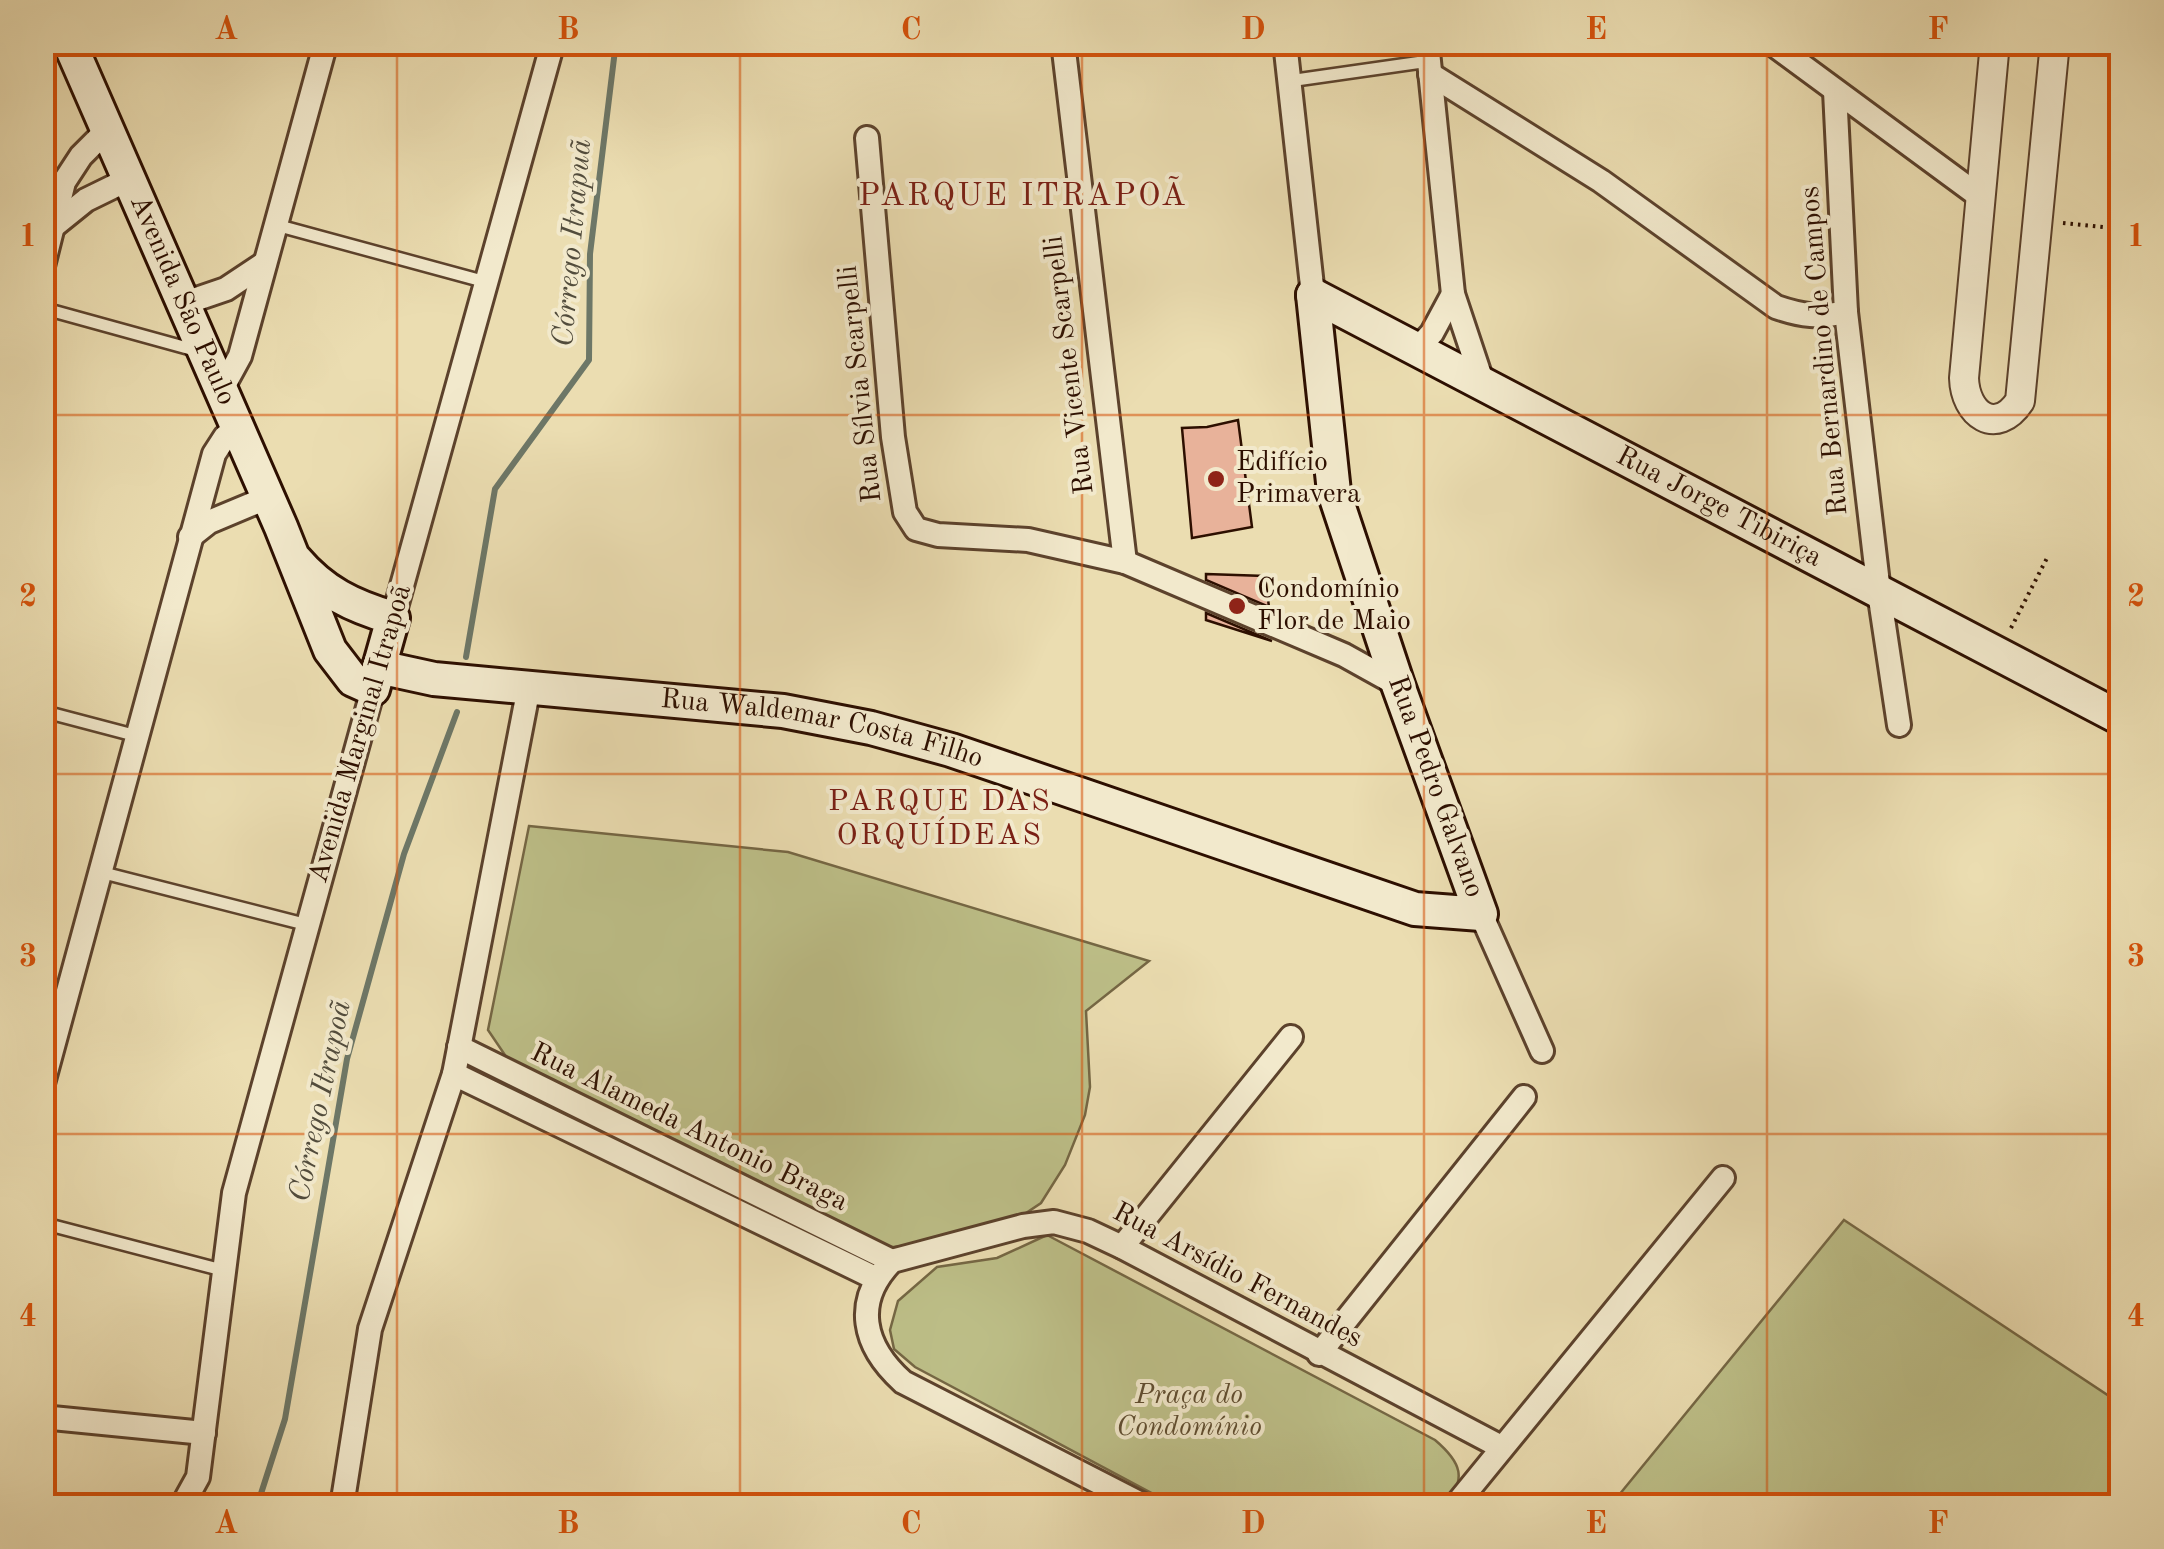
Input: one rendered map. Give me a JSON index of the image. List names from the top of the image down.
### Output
{
  "streets": {
    "main road": [
      "Avenida São Paulo",
      "Rua Jorge Tibiriça",
      "Rua Waldemar Costa Filho",
      "Avenida Marginal Itrapoã",
      "Rua Pedro Galvano"
    ],
    "street": [
      "Rua Bernardino de Campos",
      "Rua Vicente Scarpelli",
      "Rua Sílvia Scarpelli",
      "Rua Alameda Antonio Braga",
      "Rua Arsídio Fernandes"
    ]
  },
  "crossings": [
    ["Avenida São Paulo", "Rua Waldemar Costa Filho"],
    ["Avenida São Paulo", "Avenida Marginal Itrapoã"],
    ["Rua Bernardino de Campos", "Rua Jorge Tibiriça"],
    ["Rua Vicente Scarpelli", "Rua Sílvia Scarpelli"],
    ["Rua Sílvia Scarpelli", "Rua Pedro Galvano"],
    ["Rua Jorge Tibiriça", "Rua Pedro Galvano"],
    ["Rua Waldemar Costa Filho", "Avenida Marginal Itrapoã"],
    ["Rua Waldemar Costa Filho", "Rua Pedro Galvano"],
    ["Rua Alameda Antonio Braga", "Rua Arsídio Fernandes"]
  ],
  "districts": ["PARQUE ITRAPOÃ", "PARQUE DAS ORQUÍDEAS"],
  "water": ["Córrego Itrapuã", "Córrego Itrapoã"],
  "parks": ["Praça do Condomínio"],
  "places": ["Edifício Primavera", "Condomínio Flor de Maio"],
  "grid": {
    "columns": [
      "A",
      "B",
      "C",
      "D",
      "E",
      "F"
    ],
    "rows": [
      "1",
      "2",
      "3",
      "4"
    ]
  }
}
